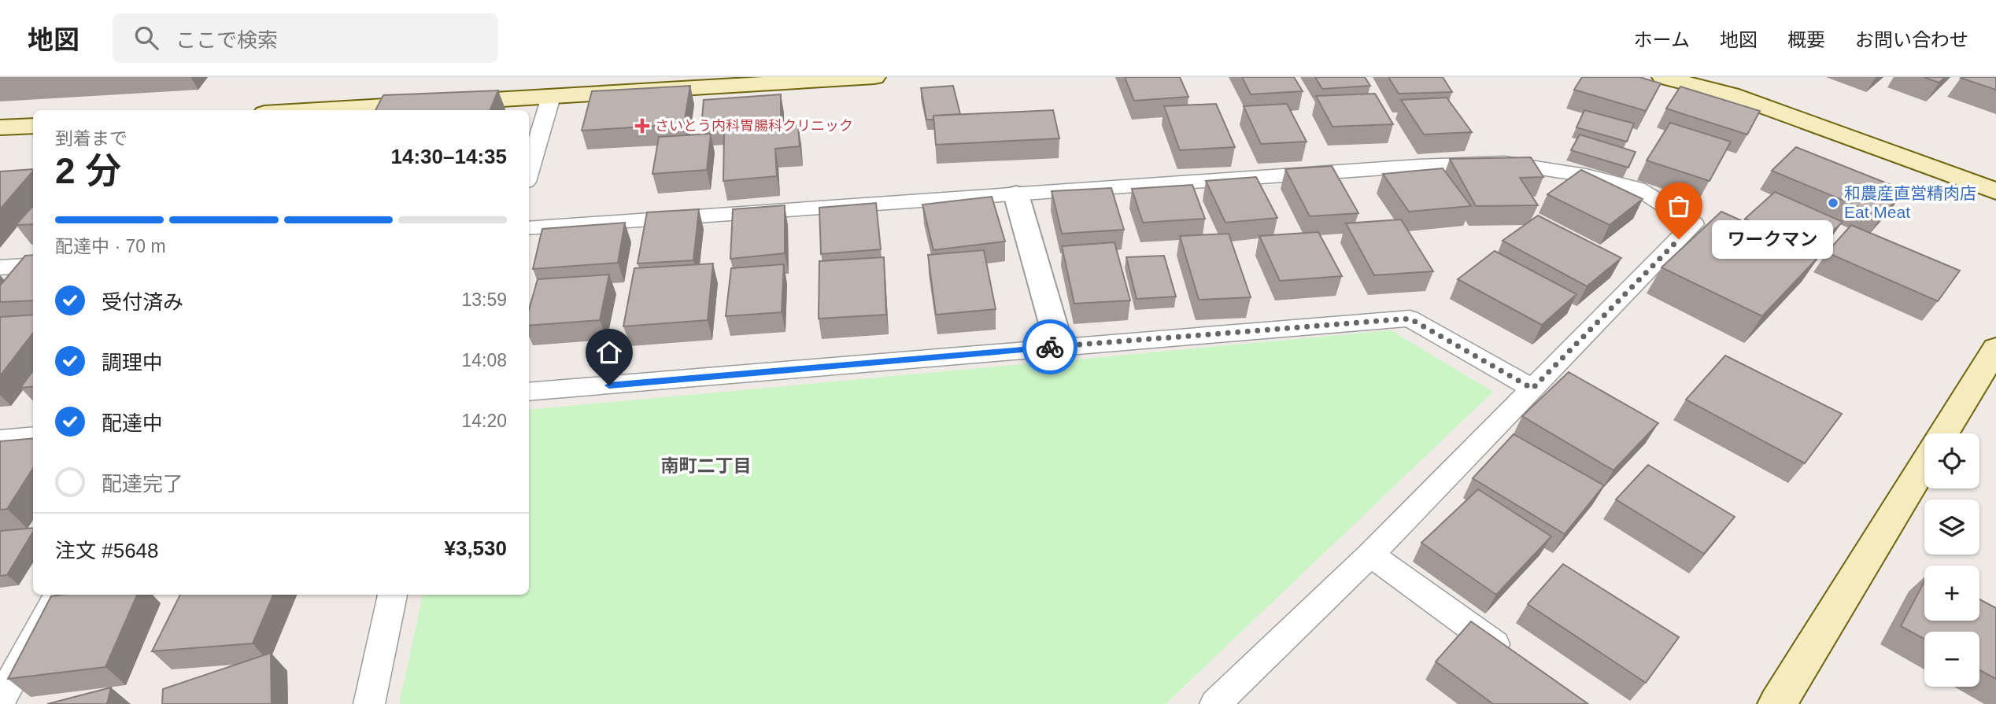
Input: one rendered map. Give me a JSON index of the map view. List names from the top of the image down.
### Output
{
  "districts": ["南町二丁目"],
  "places": {
    "health": ["さいとう内科胃腸科クリニック"],
    "other": ["和農産直営精肉店 Eat Meat", "ワークマン"]
  },
  "page": {
    "header": "地図",
    "search": "ここで検索",
    "nav": [
      "ホーム",
      "地図",
      "概要",
      "お問い合わせ"
    ],
    "heading": ["2 分", "到着まで", "14:30–14:35"],
    "panel": ["注文 #5648", "¥3,530"],
    "bar": "配達中 · 70 m",
    "bubble": "ワークマン",
    "list": [
      ["受付済み", "13:59"],
      ["調理中", "14:08"],
      ["配達中", "14:20"],
      "配達完了"
    ],
    "map_buttons": ["+", "−"]
  }
}
